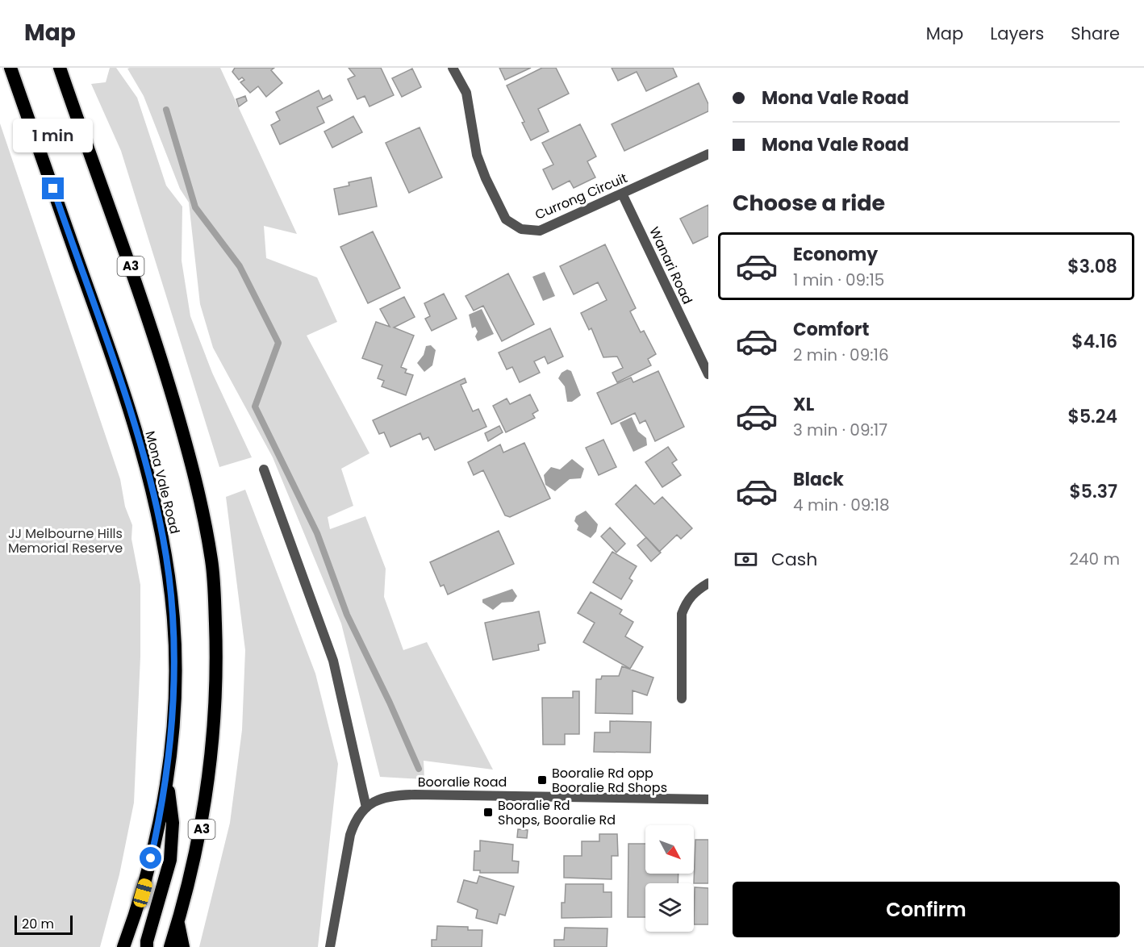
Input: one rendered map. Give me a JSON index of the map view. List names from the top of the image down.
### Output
{
  "streets": {
    "highway": ["A3", "Mona Vale Road"],
    "street": ["Currong Circuit", "Wanari Road", "Booralie Road"]
  },
  "crossings": [
    ["Currong Circuit", "Wanari Road"]
  ],
  "parks": ["JJ Melbourne Hills Memorial Reserve"],
  "places": {
    "transit": ["Booralie Rd opp Booralie Rd Shops", "Booralie Rd Shops, Booralie Rd"]
  },
  "scale_bar": "20 m",
  "north": "bottom right",
  "page": {
    "header": "Map",
    "nav": ["Map", "Layers", "Share"],
    "banner": ["Mona Vale Road", "Mona Vale Road"],
    "bubble": "1 min",
    "heading": "Choose a ride",
    "list": [
      {
        "name": "Economy",
        "note": "1 min · 09:15",
        "value": "$3.08"
      },
      {
        "name": "Comfort",
        "note": "2 min · 09:16",
        "value": "$4.16"
      },
      {
        "name": "XL",
        "note": "3 min · 09:17",
        "value": "$5.24"
      },
      {
        "name": "Black",
        "note": "4 min · 09:18",
        "value": "$5.37"
      }
    ],
    "pay": ["Cash", "240 m"],
    "buttons": "Confirm",
    "scale": "20 m"
  }
}
